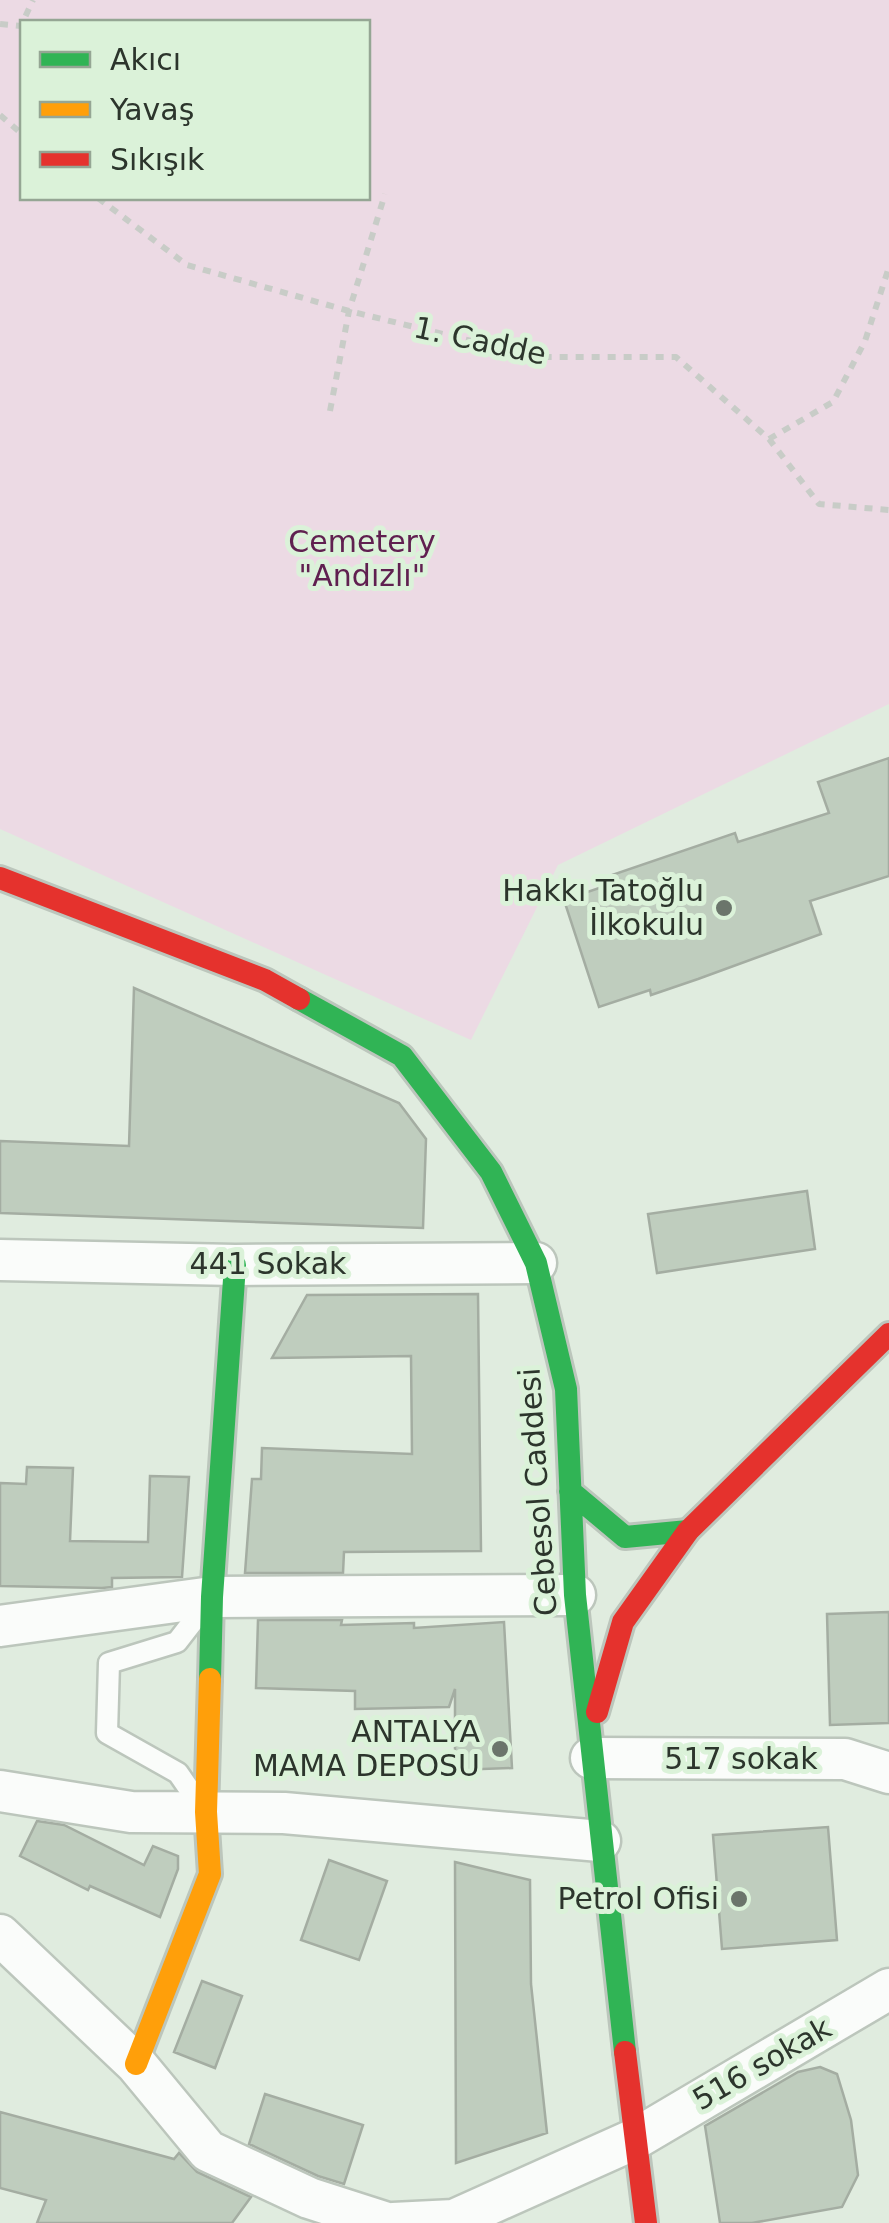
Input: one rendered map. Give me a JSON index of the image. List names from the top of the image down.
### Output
{
  "streets": {
    "main road": ["Cebesol Caddesi"],
    "street": ["441 Sokak", "517 sokak", "516 sokak"],
    "path": ["1. Cadde"]
  },
  "crossings": [
    ["441 Sokak", "Cebesol Caddesi"],
    ["Cebesol Caddesi", "517 sokak"],
    ["Cebesol Caddesi", "516 sokak"]
  ],
  "parks": ["Cemetery \"Andızlı\""],
  "places": ["Hakkı Tatoğlu İlkokulu", "ANTALYA MAMA DEPOSU", "Petrol Ofisi"],
  "legend": ["Akıcı", "Yavaş", "Sıkışık"]
}
